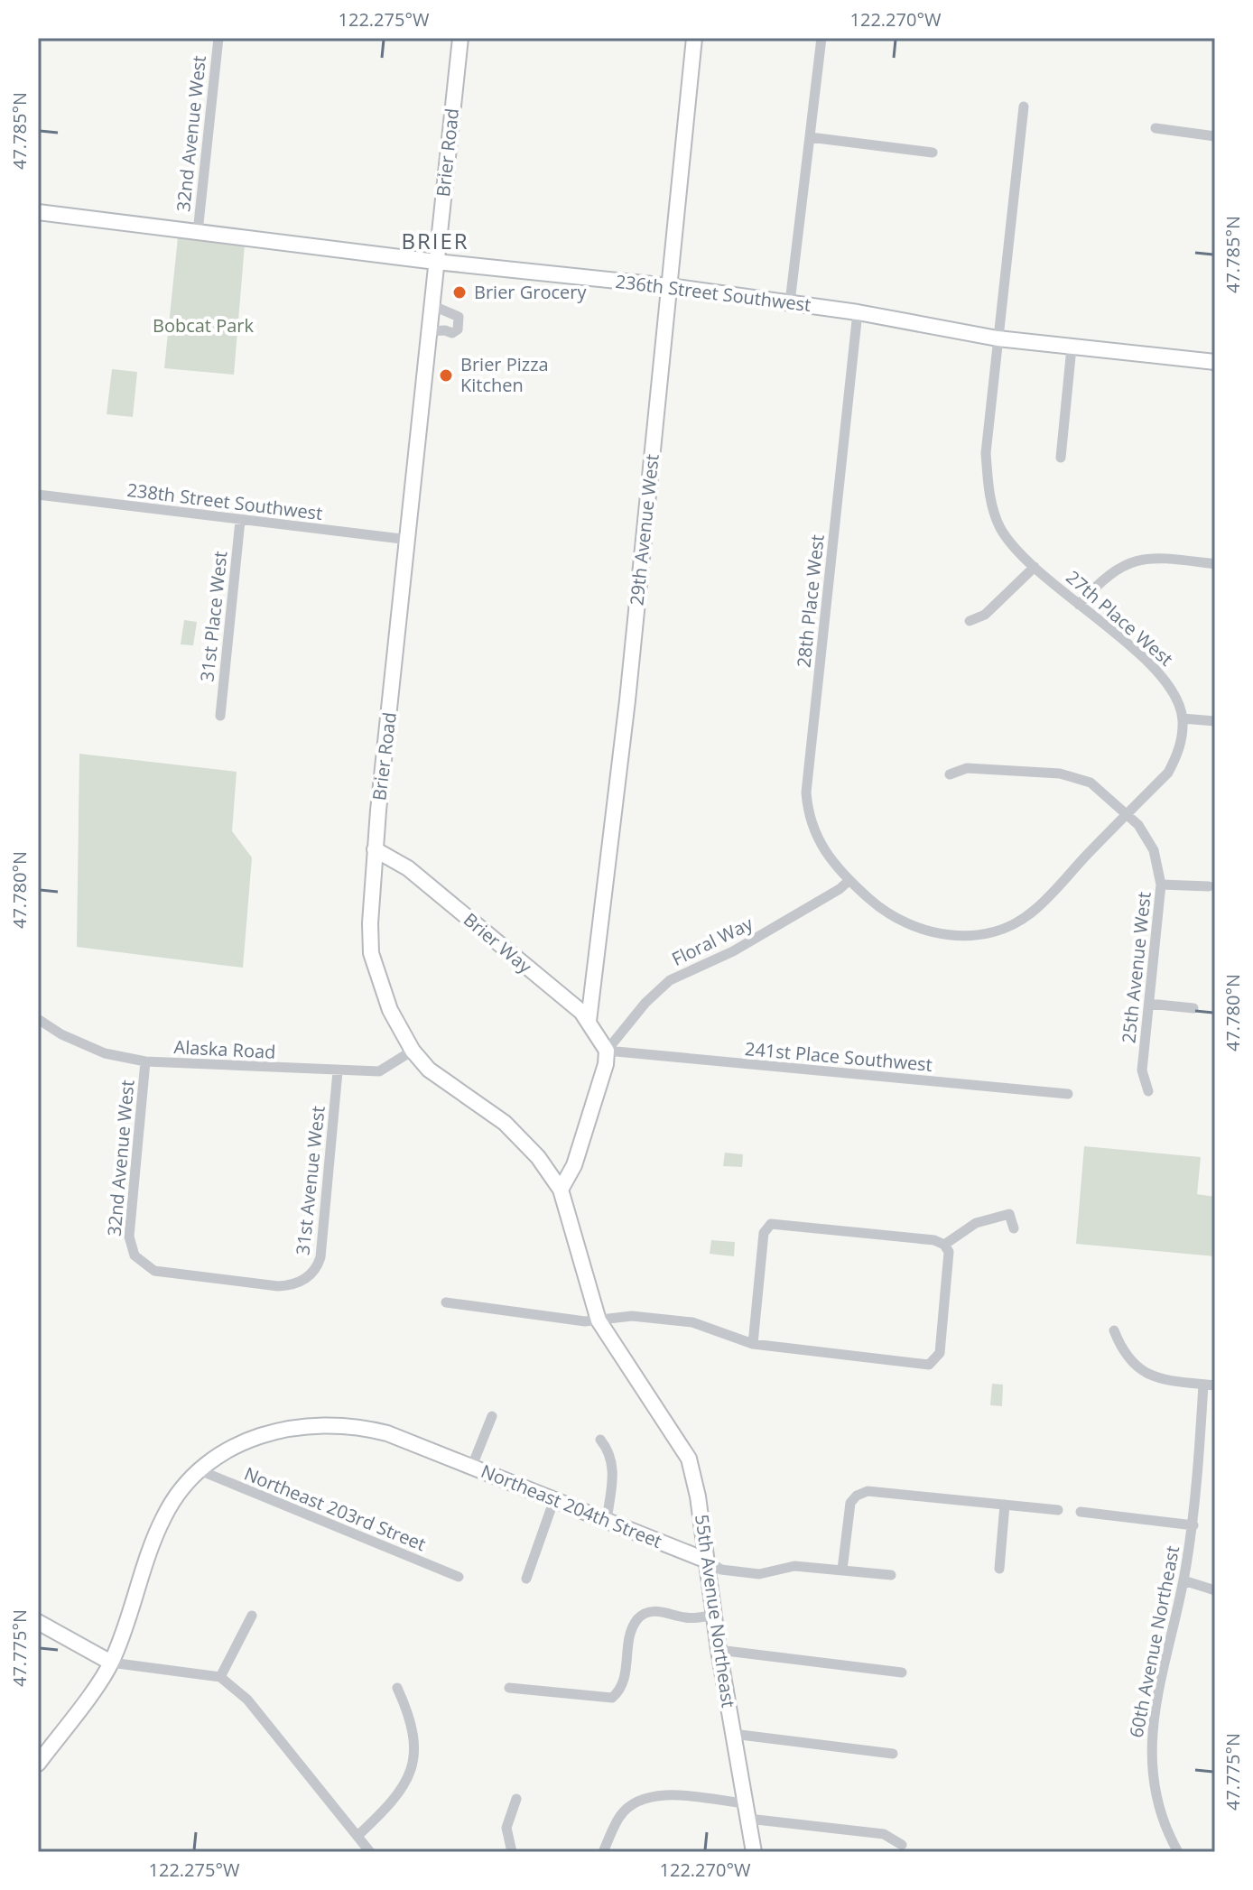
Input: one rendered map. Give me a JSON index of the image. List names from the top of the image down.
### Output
{
  "streets": {
    "street": [
      "32nd Avenue West",
      "Brier Road",
      "236th Street Southwest",
      "238th Street Southwest",
      "29th Avenue West",
      "28th Place West",
      "31st Place West",
      "27th Place West",
      "Floral Way",
      "Brier Way",
      "25th Avenue West",
      "Alaska Road",
      "241st Place Southwest",
      "31st Avenue West",
      "Northeast 204th Street",
      "Northeast 203rd Street",
      "55th Avenue Northeast",
      "60th Avenue Northeast"
    ]
  },
  "crossings": [
    ["32nd Avenue West", "236th Street Southwest"],
    ["32nd Avenue West", "Alaska Road"],
    ["32nd Avenue West", "31st Avenue West"],
    ["Brier Road", "236th Street Southwest"],
    ["Brier Road", "238th Street Southwest"],
    ["Brier Road", "Brier Way"],
    ["Brier Road", "Alaska Road"],
    ["Brier Road", "55th Avenue Northeast"],
    ["236th Street Southwest", "29th Avenue West"],
    ["236th Street Southwest", "28th Place West"],
    ["236th Street Southwest", "27th Place West"],
    ["238th Street Southwest", "31st Place West"],
    ["29th Avenue West", "Brier Way"],
    ["28th Place West", "Floral Way"],
    ["Floral Way", "Brier Way"],
    ["Floral Way", "241st Place Southwest"],
    ["Brier Way", "241st Place Southwest"],
    ["Alaska Road", "31st Avenue West"],
    ["Northeast 204th Street", "Northeast 203rd Street"],
    ["Northeast 204th Street", "55th Avenue Northeast"]
  ],
  "districts": ["BRIER"],
  "parks": ["Bobcat Park"],
  "places": ["Brier Grocery", "Brier Pizza Kitchen"],
  "coordinates": [
    "122.275°W",
    "122.270°W",
    "47.785°N",
    "47.780°N",
    "47.775°N"
  ]
}
